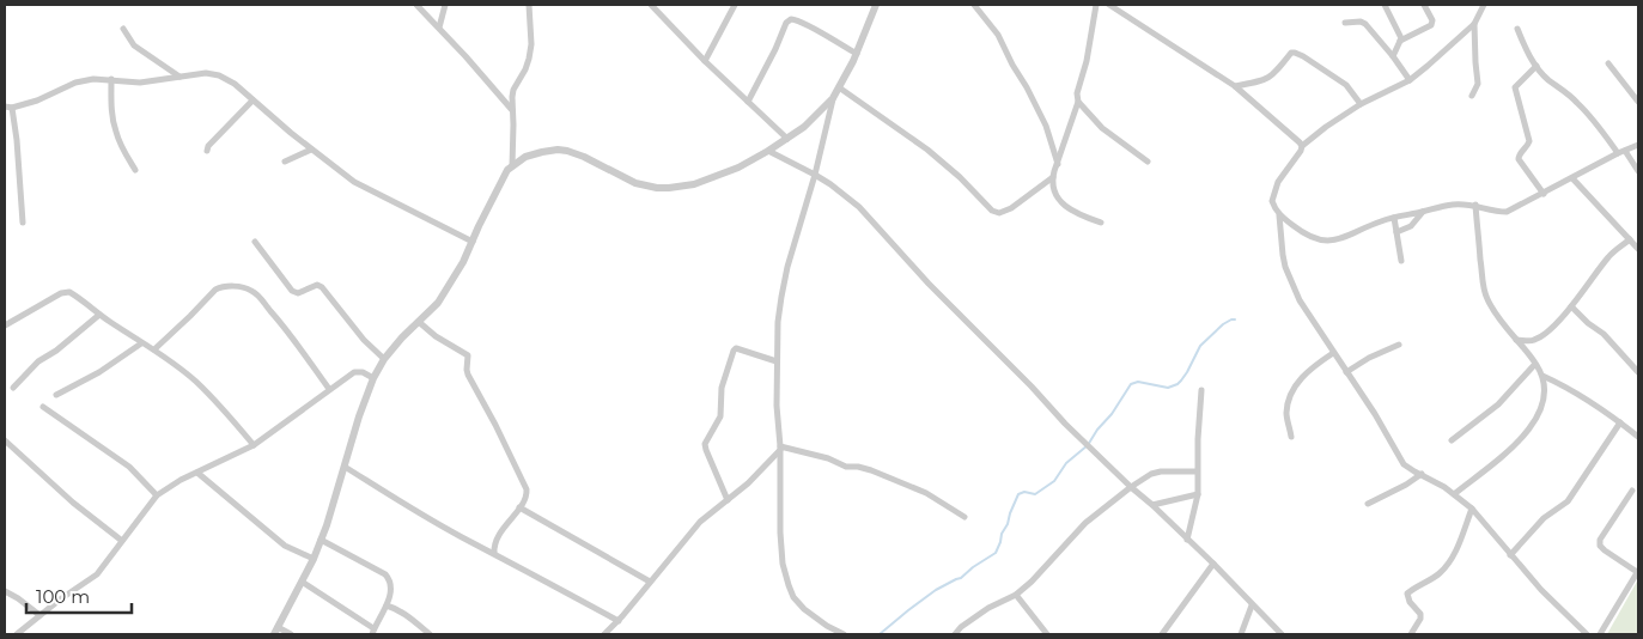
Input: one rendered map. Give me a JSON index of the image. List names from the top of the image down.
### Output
{
  "scale_bar": "100 m"
}
